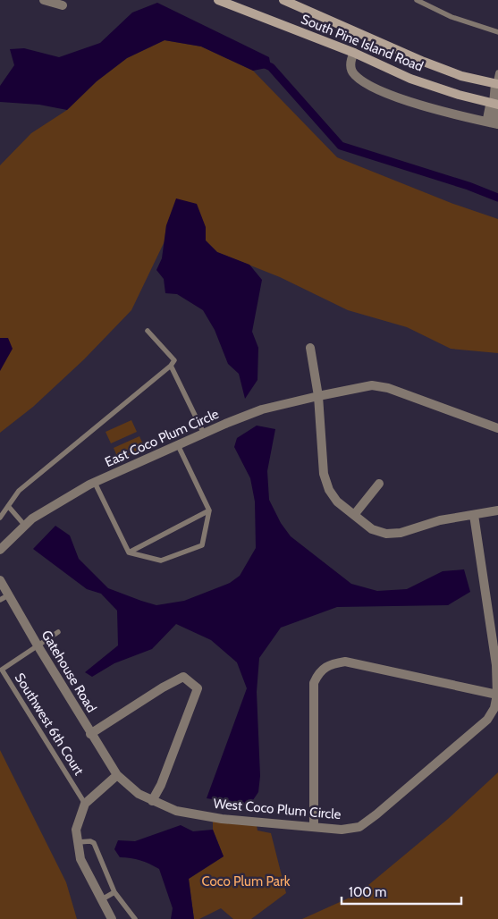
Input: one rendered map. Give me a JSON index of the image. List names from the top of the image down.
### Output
{
  "streets": {
    "main road": ["South Pine Island Road"],
    "street": ["East Coco Plum Circle", "Gatehouse Road", "West Coco Plum Circle"],
    "lane": ["Southwest 6th Court"]
  },
  "crossings": [
    ["Gatehouse Road", "Southwest 6th Court"],
    ["Gatehouse Road", "West Coco Plum Circle"]
  ],
  "parks": ["Coco Plum Park"],
  "scale_bar": "100 m"
}
